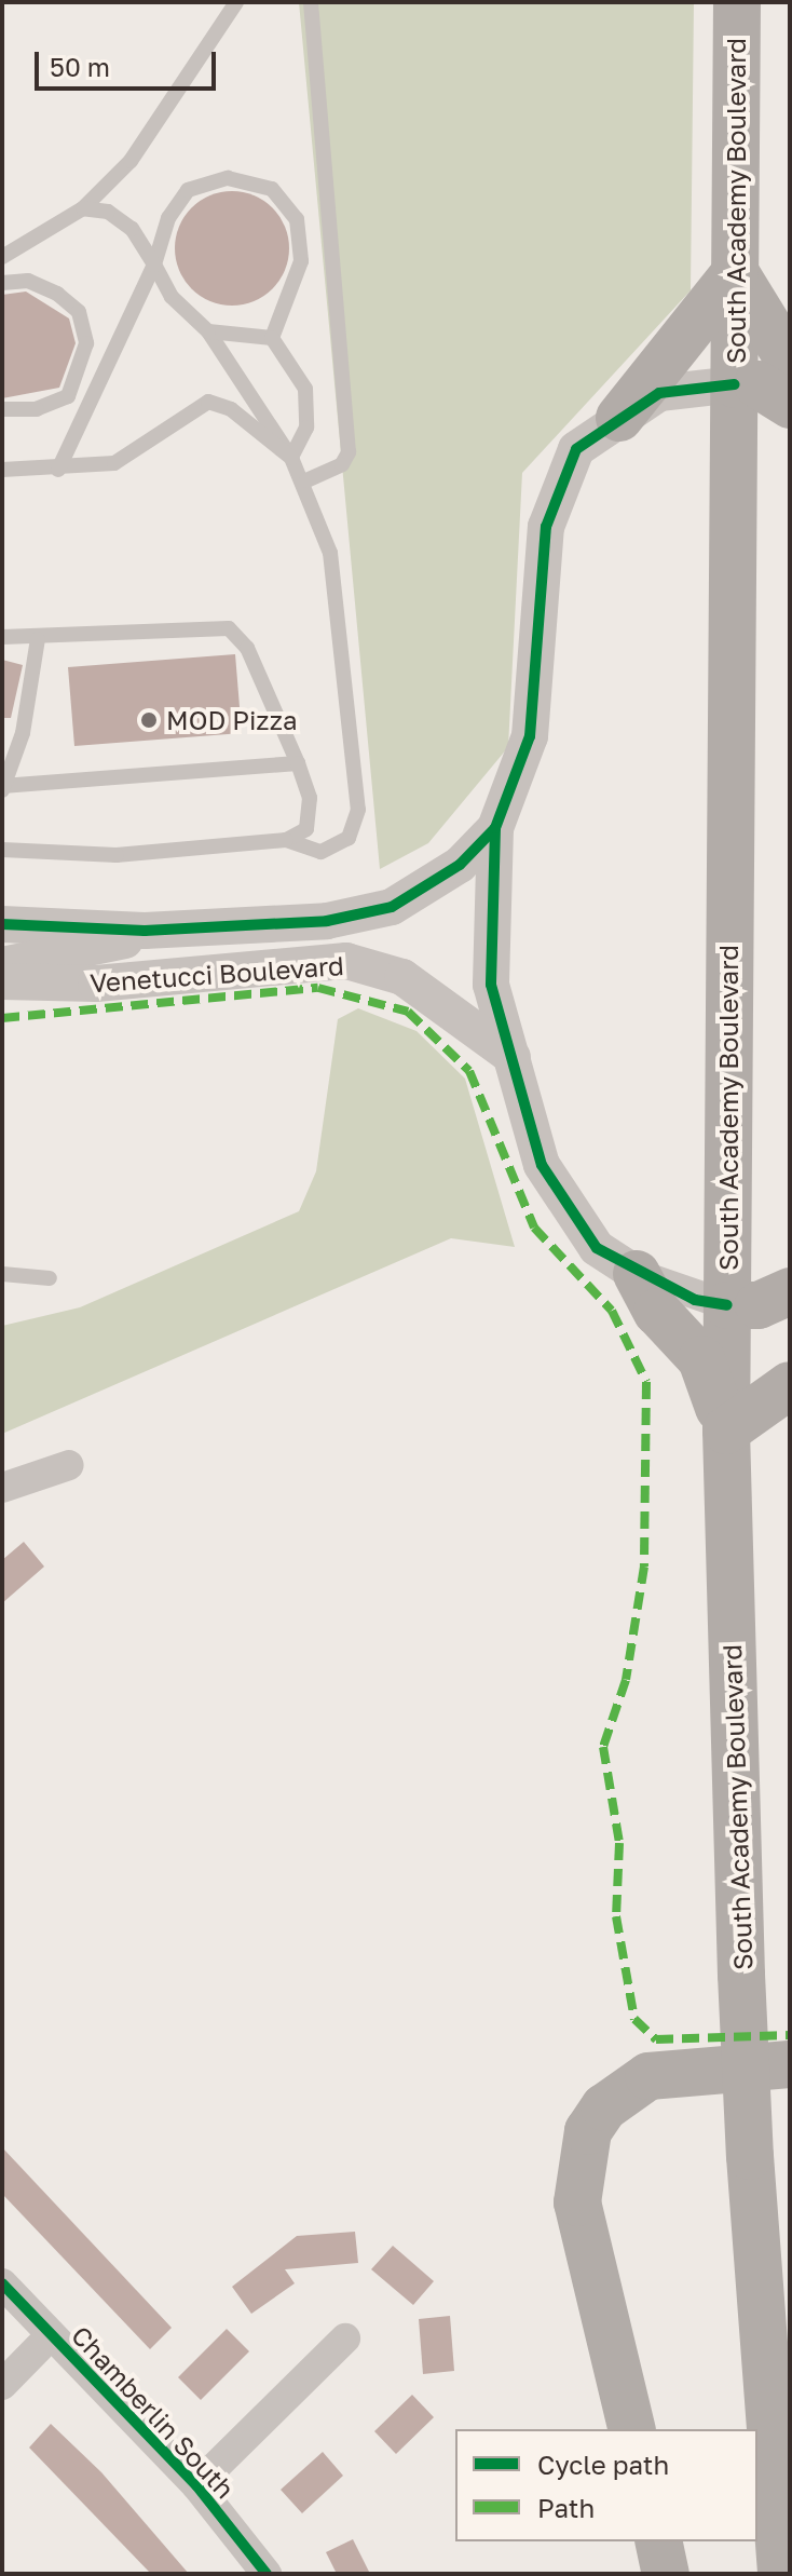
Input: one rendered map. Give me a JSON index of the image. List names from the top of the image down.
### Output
{
  "streets": {
    "highway": ["South Academy Boulevard"],
    "street": ["Venetucci Boulevard", "Chamberlin South"]
  },
  "crossings": [
    ["South Academy Boulevard", "Venetucci Boulevard"]
  ],
  "places": ["MOD Pizza"],
  "legend": ["Cycle path", "Path"],
  "scale_bar": "50 m"
}
